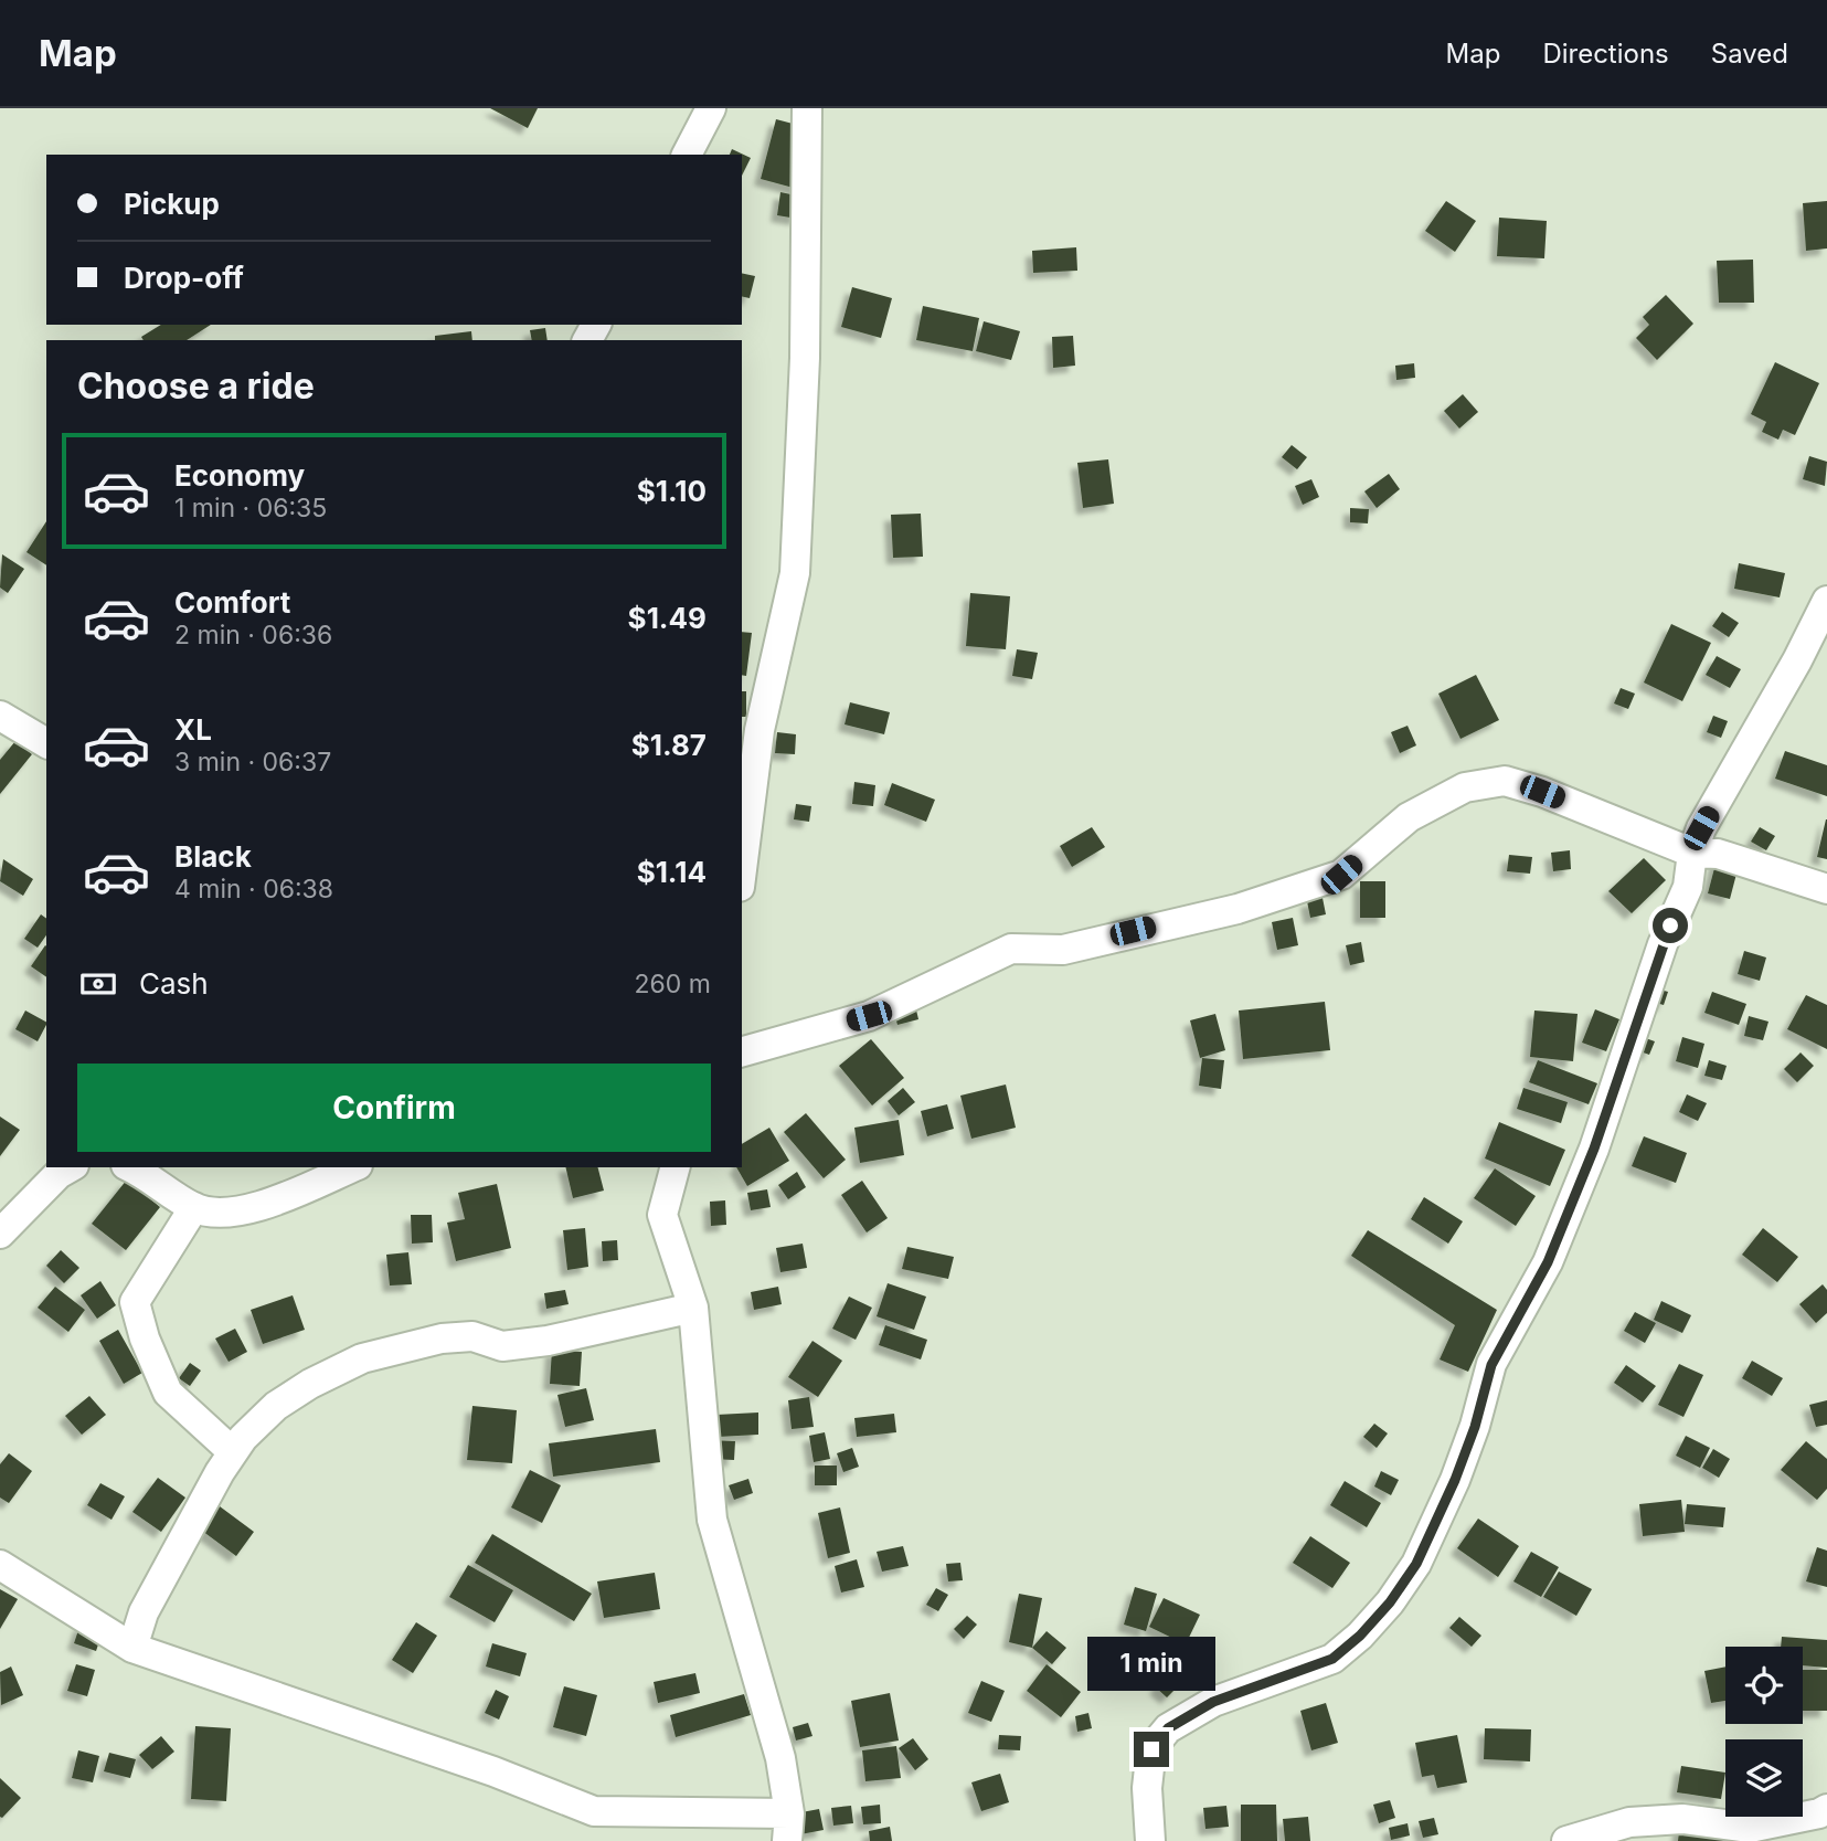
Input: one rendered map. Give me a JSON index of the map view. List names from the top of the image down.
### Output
{
  "page": {
    "header": "Map",
    "nav": ["Map", "Directions", "Saved"],
    "banner": ["Pickup", "Drop-off"],
    "heading": "Choose a ride",
    "list": [
      {
        "name": "Economy",
        "note": "1 min · 06:35",
        "value": "$1.10"
      },
      {
        "name": "Comfort",
        "note": "2 min · 06:36",
        "value": "$1.49"
      },
      {
        "name": "XL",
        "note": "3 min · 06:37",
        "value": "$1.87"
      },
      {
        "name": "Black",
        "note": "4 min · 06:38",
        "value": "$1.14"
      }
    ],
    "pay": ["Cash", "260 m"],
    "buttons": "Confirm",
    "bubble": "1 min"
  }
}
